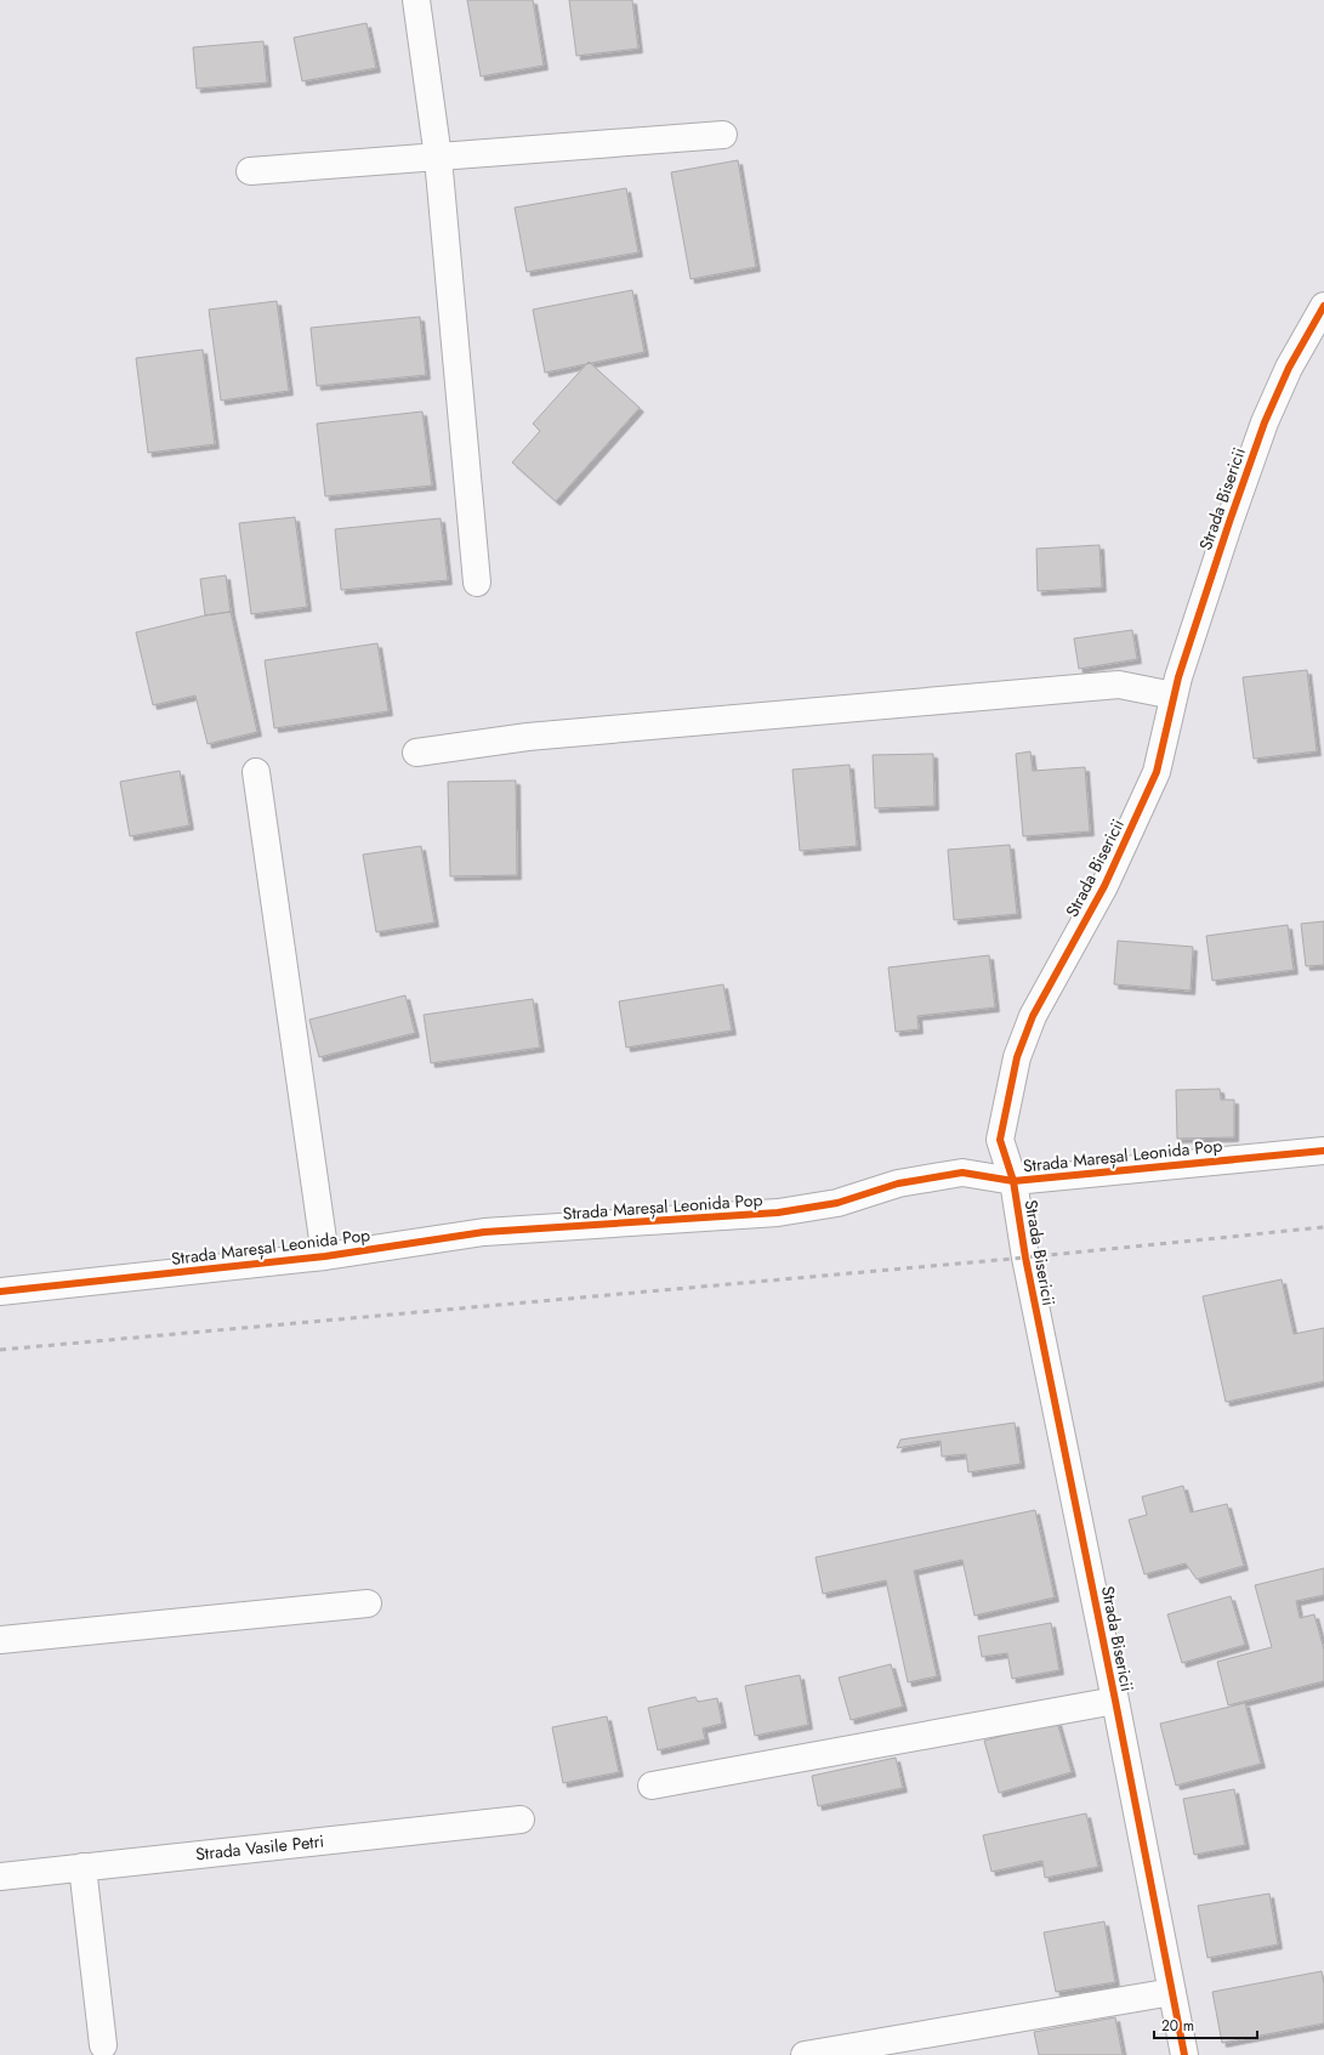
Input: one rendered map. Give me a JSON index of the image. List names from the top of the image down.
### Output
{
  "streets": {
    "street": ["Strada Bisericii", "Strada Mareșal Leonida Pop", "Strada Vasile Petri"]
  },
  "crossings": [
    ["Strada Bisericii", "Strada Mareșal Leonida Pop"]
  ],
  "scale_bar": "20 m"
}
